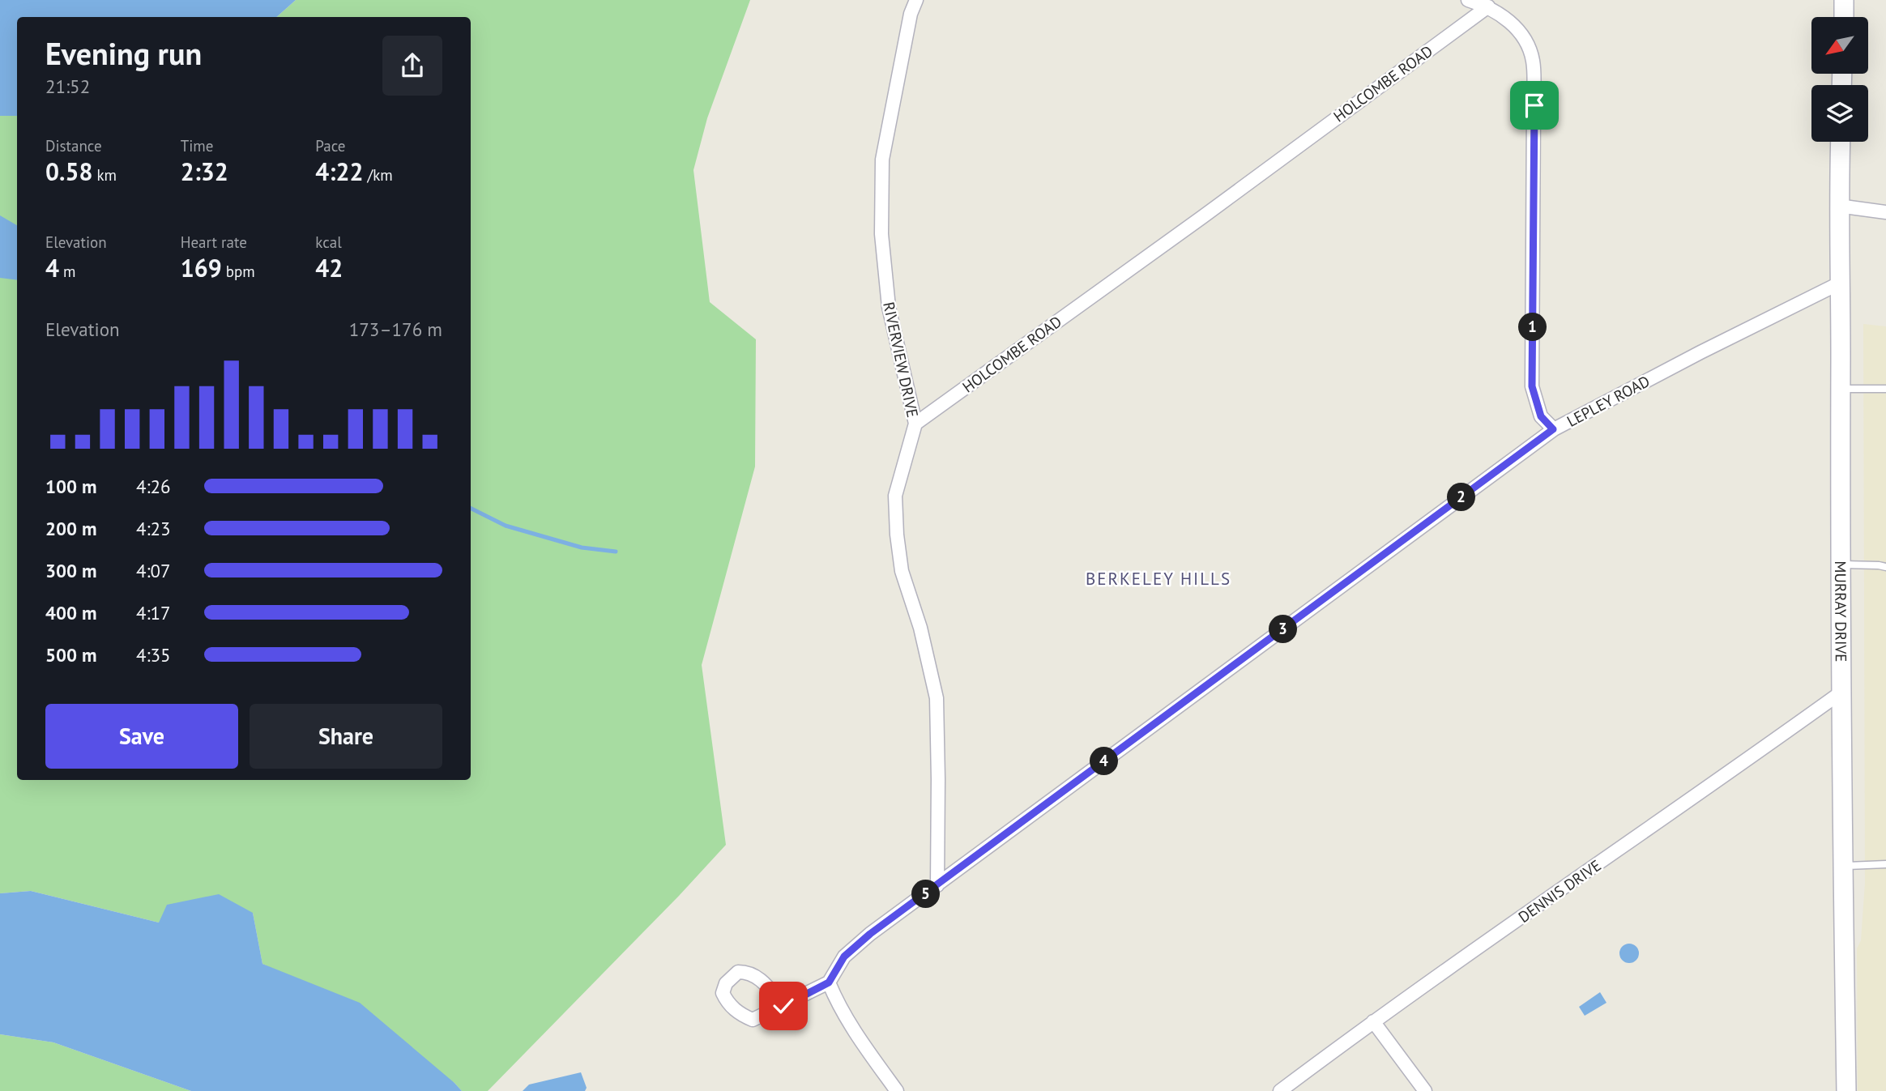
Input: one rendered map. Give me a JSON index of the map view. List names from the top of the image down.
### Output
{
  "streets": {
    "street": [
      "HOLCOMBE ROAD",
      "RIVERVIEW DRIVE",
      "LEPLEY ROAD",
      "MURRAY DRIVE",
      "DENNIS DRIVE"
    ]
  },
  "crossings": [
    ["HOLCOMBE ROAD", "RIVERVIEW DRIVE"],
    ["RIVERVIEW DRIVE", "LEPLEY ROAD"],
    ["LEPLEY ROAD", "MURRAY DRIVE"],
    ["MURRAY DRIVE", "DENNIS DRIVE"]
  ],
  "districts": ["BERKELEY HILLS"],
  "north": "bottom left",
  "page": {
    "heading": ["Evening run", "21:52"],
    "stats": [
      ["Distance", "0.58 km"],
      ["Time", "2:32"],
      ["Pace", "4:22 /km"],
      ["Elevation", "4 m"],
      ["Heart rate", "169 bpm"],
      ["kcal", "42"]
    ],
    "chart": ["Elevation", "173–176 m"],
    "pins": [
      "1",
      "2",
      "3",
      "4",
      "5"
    ],
    "list": [
      {
        "name": "100 m",
        "note": "4:26"
      },
      {
        "name": "200 m",
        "note": "4:23"
      },
      {
        "name": "300 m",
        "note": "4:07"
      },
      {
        "name": "400 m",
        "note": "4:17"
      },
      {
        "name": "500 m",
        "note": "4:35"
      }
    ],
    "buttons": ["Save", "Share"]
  }
}
